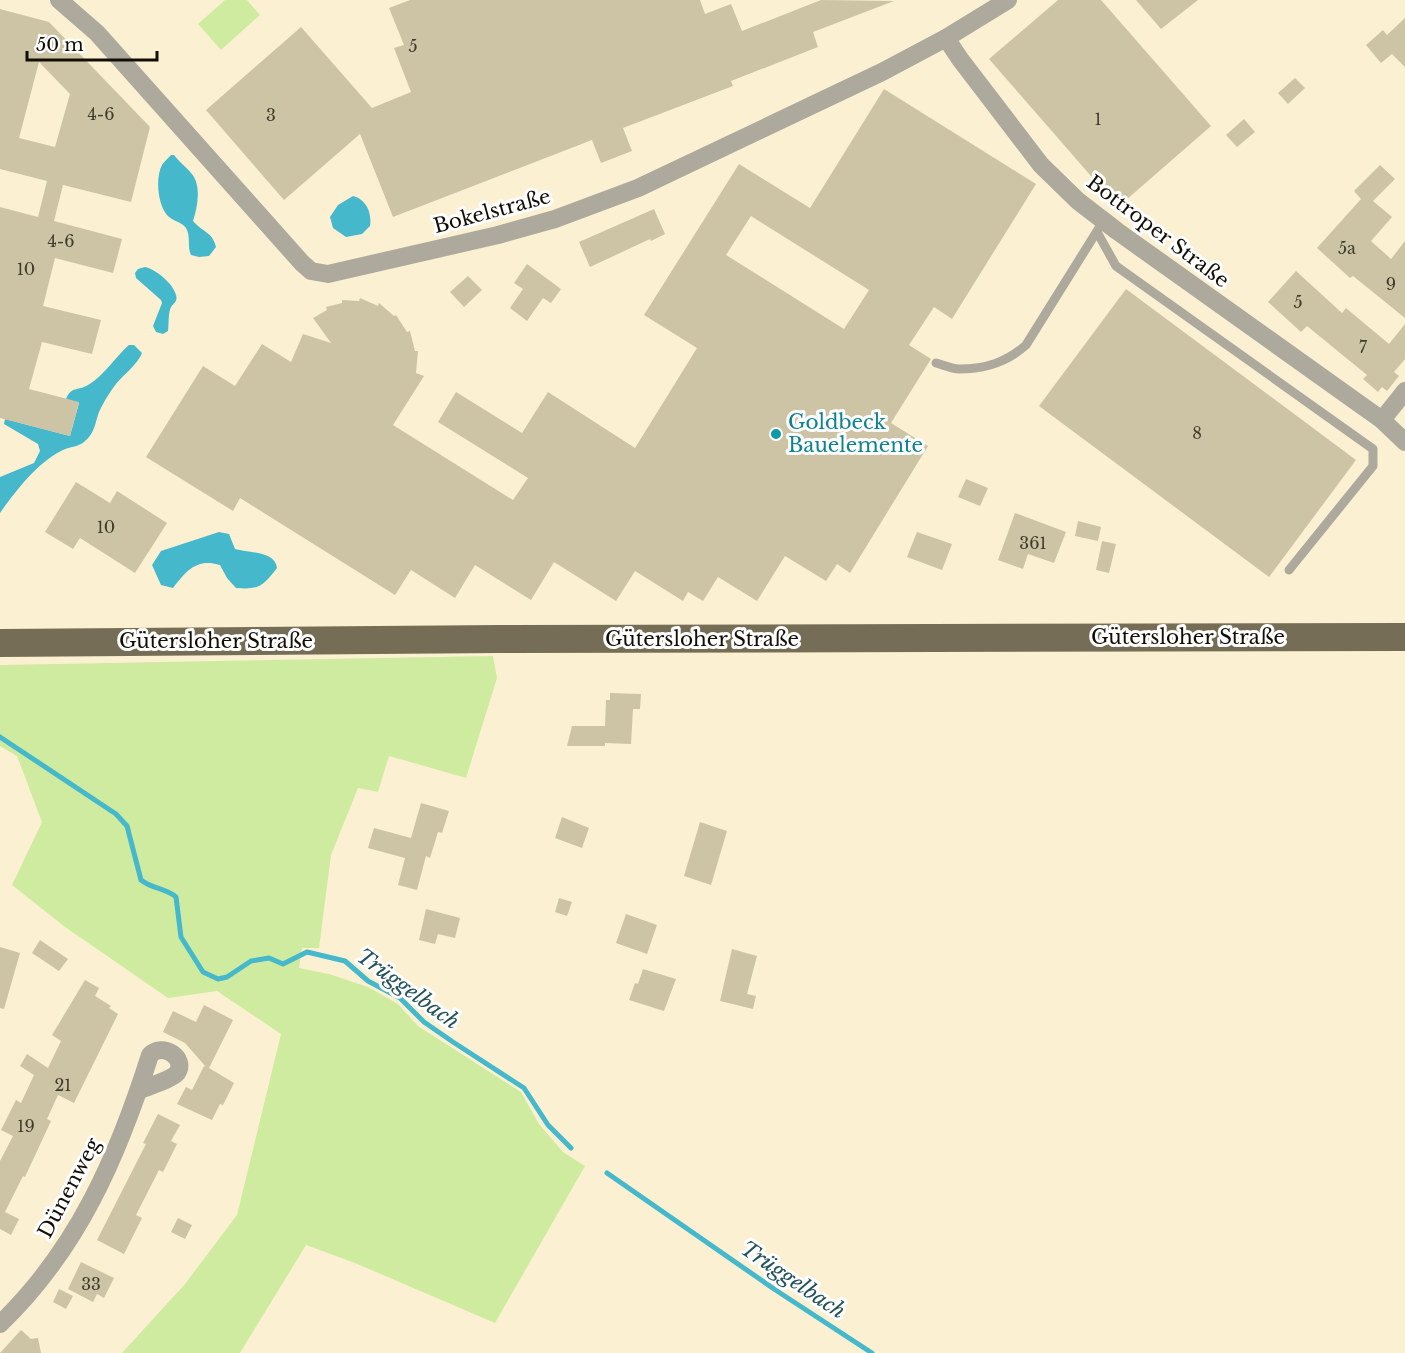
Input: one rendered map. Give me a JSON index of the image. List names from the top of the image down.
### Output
{
  "streets": {
    "main road": ["Gütersloher Straße"],
    "street": ["Bokelstraße", "Bottroper Straße", "Dünenweg"]
  },
  "crossings": [
    ["Bokelstraße", "Bottroper Straße"]
  ],
  "water": ["Trüggelbach"],
  "places": ["Goldbeck Bauelemente"],
  "house_numbers": [
    "5",
    "4-6",
    "3",
    "1",
    "4-6",
    "5a",
    "10",
    "9",
    "5",
    "7",
    "8",
    "10",
    "361",
    "21",
    "19",
    "33"
  ],
  "scale_bar": "50 m"
}
